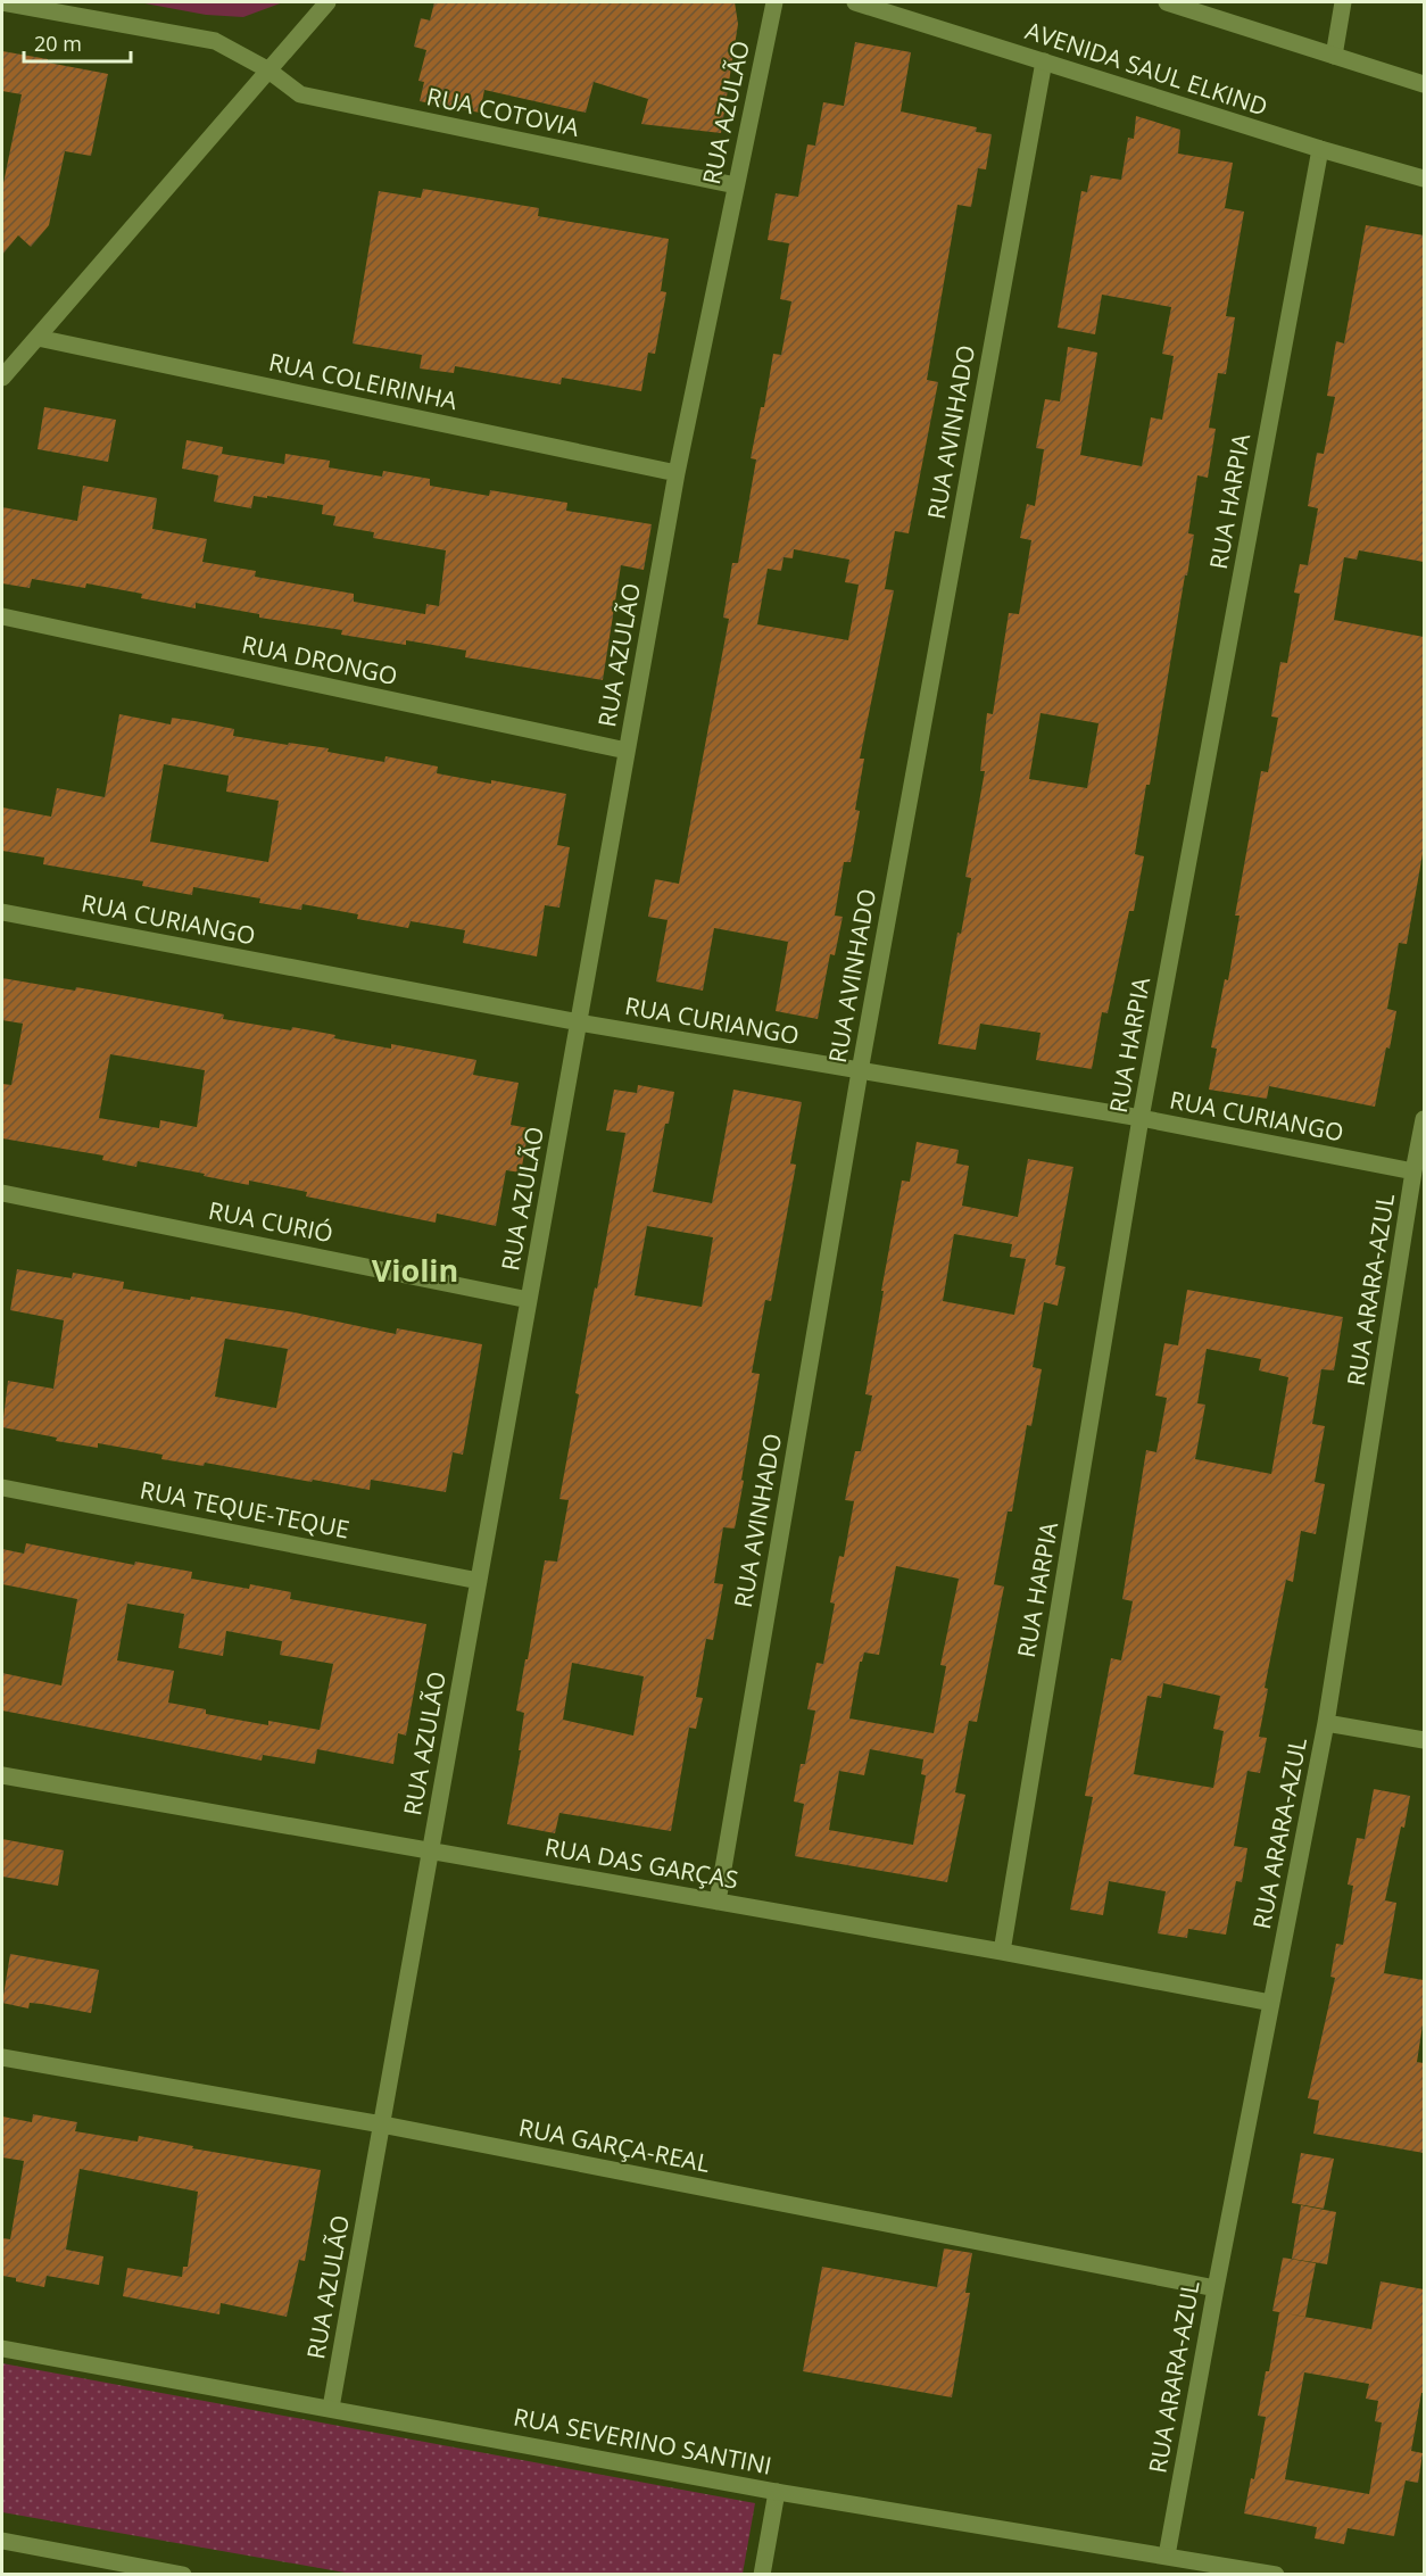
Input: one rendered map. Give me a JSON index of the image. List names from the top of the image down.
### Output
{
  "streets": {
    "street": [
      "AVENIDA SAUL ELKIND",
      "RUA COTOVIA",
      "RUA AZULÃO",
      "RUA COLEIRINHA",
      "RUA AVINHADO",
      "RUA HARPIA",
      "RUA DRONGO",
      "RUA CURIANGO",
      "RUA CURIÓ",
      "RUA ARARA-AZUL",
      "RUA TEQUE-TEQUE",
      "RUA DAS GARÇAS",
      "RUA GARÇA-REAL",
      "RUA SEVERINO SANTINI"
    ]
  },
  "crossings": [
    ["AVENIDA SAUL ELKIND", "RUA AVINHADO"],
    ["AVENIDA SAUL ELKIND", "RUA HARPIA"],
    ["RUA COTOVIA", "RUA AZULÃO"],
    ["RUA AZULÃO", "RUA COLEIRINHA"],
    ["RUA AZULÃO", "RUA DRONGO"],
    ["RUA AZULÃO", "RUA CURIANGO"],
    ["RUA AZULÃO", "RUA CURIÓ"],
    ["RUA AZULÃO", "RUA TEQUE-TEQUE"],
    ["RUA AZULÃO", "RUA DAS GARÇAS"],
    ["RUA AZULÃO", "RUA GARÇA-REAL"],
    ["RUA AZULÃO", "RUA SEVERINO SANTINI"],
    ["RUA AVINHADO", "RUA CURIANGO"],
    ["RUA AVINHADO", "RUA DAS GARÇAS"],
    ["RUA HARPIA", "RUA CURIANGO"],
    ["RUA HARPIA", "RUA DAS GARÇAS"],
    ["RUA CURIANGO", "RUA ARARA-AZUL"],
    ["RUA ARARA-AZUL", "RUA DAS GARÇAS"],
    ["RUA ARARA-AZUL", "RUA GARÇA-REAL"],
    ["RUA ARARA-AZUL", "RUA SEVERINO SANTINI"]
  ],
  "districts": ["Violin"],
  "scale_bar": "20 m"
}
